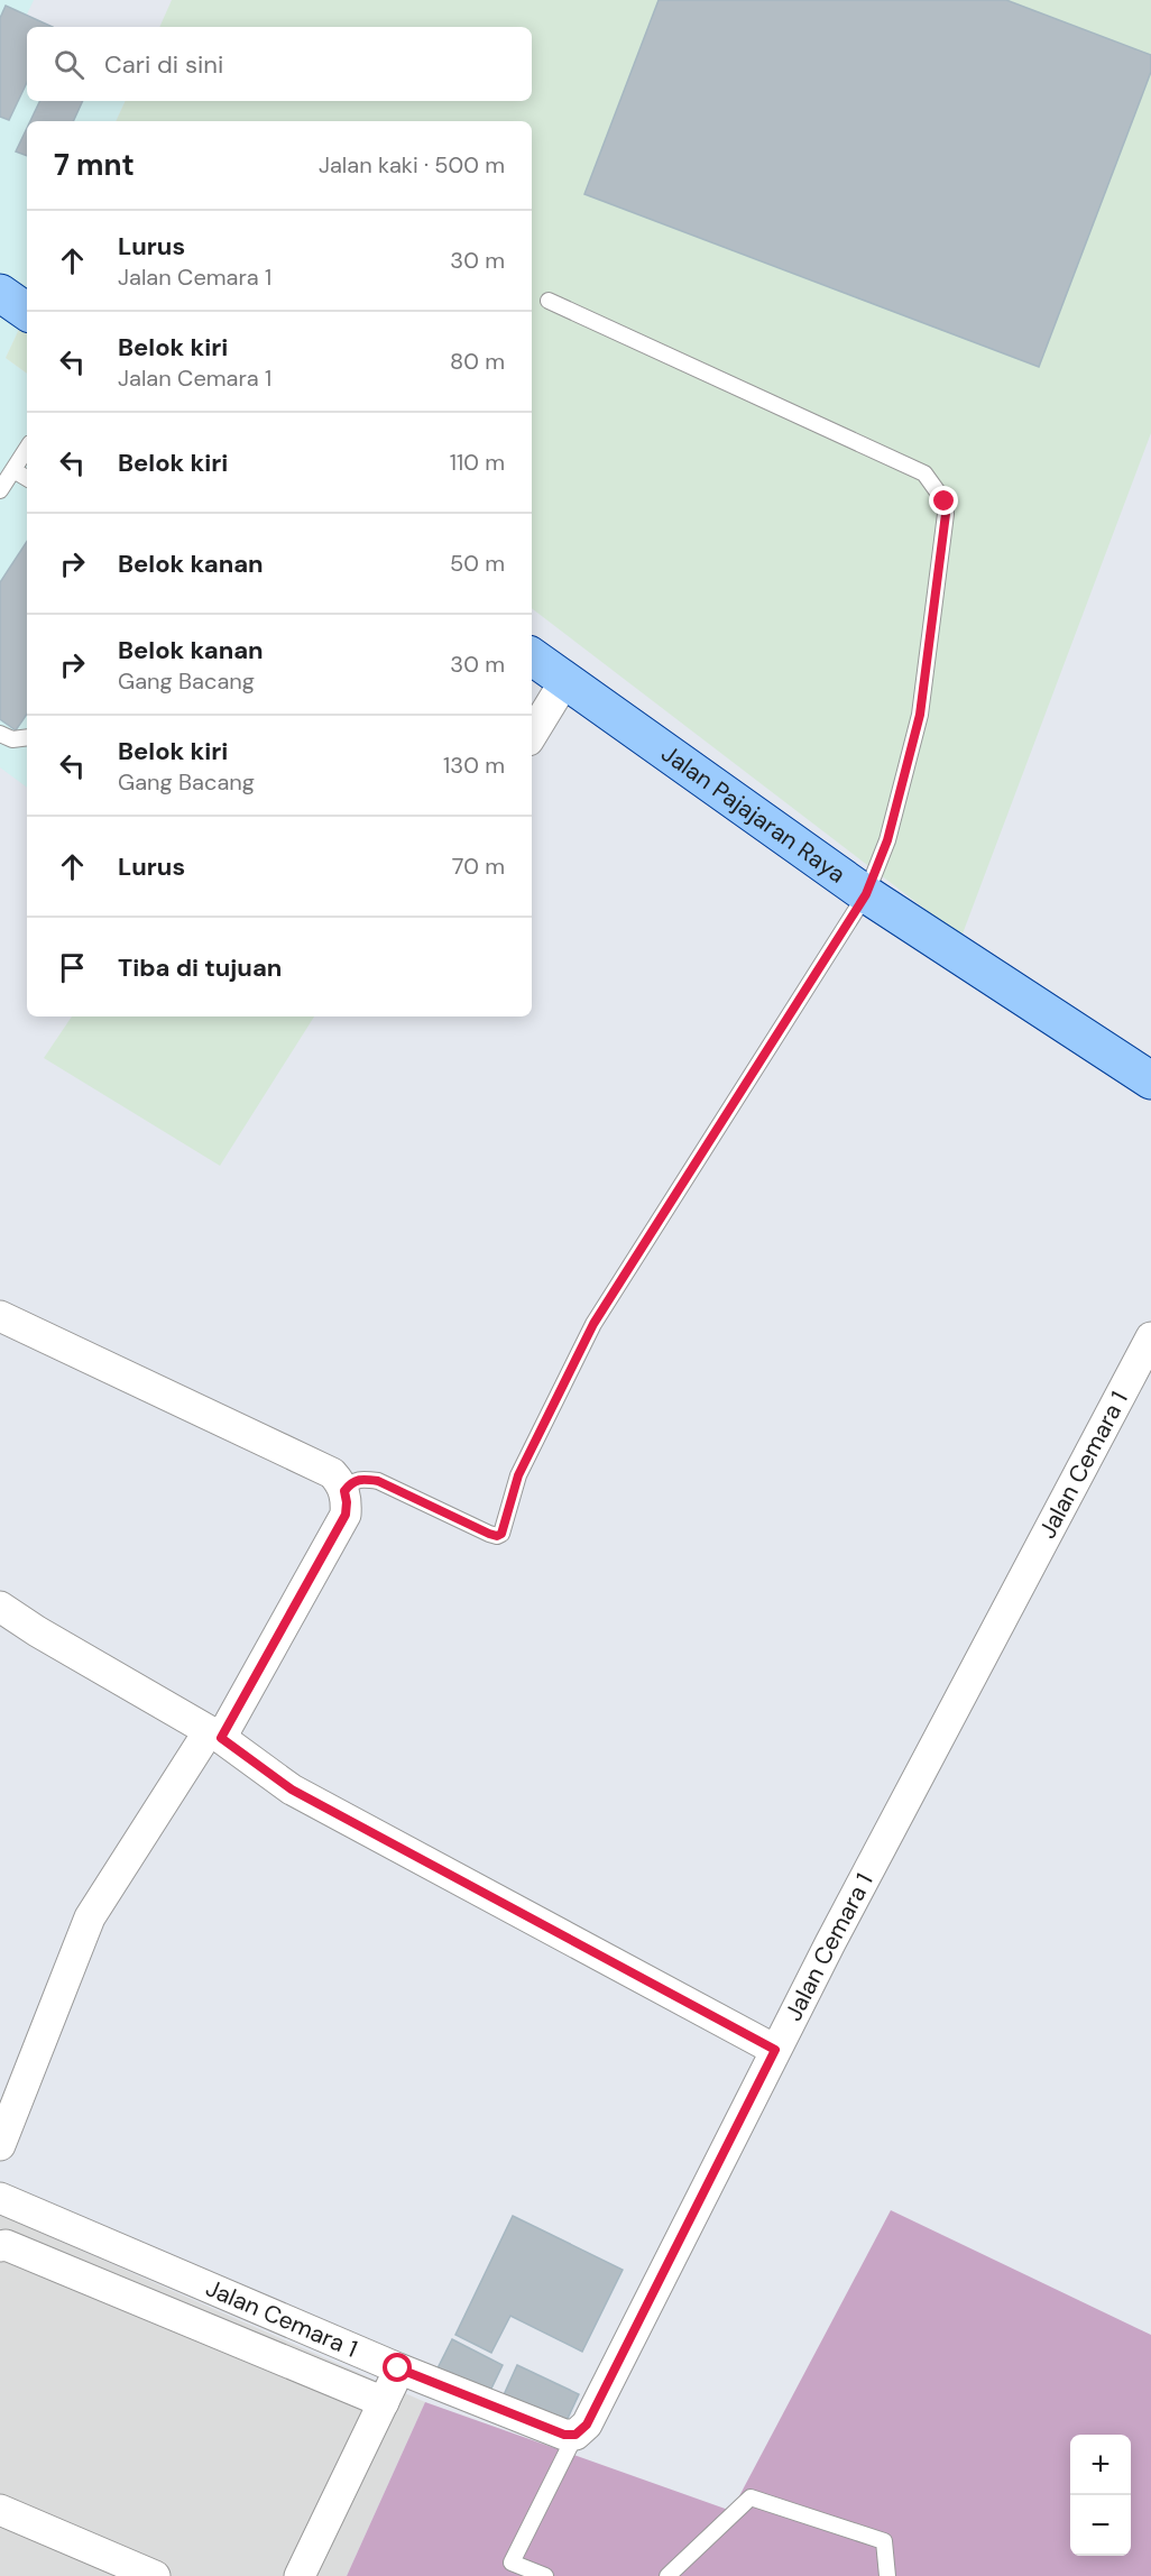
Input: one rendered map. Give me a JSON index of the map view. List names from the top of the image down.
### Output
{
  "streets": {
    "main road": ["Jalan Pajajaran Raya"],
    "street": ["Jalan Cemara 1"]
  },
  "page": {
    "search": "Cari di sini",
    "heading": ["7 mnt", "Jalan kaki · 500 m"],
    "list": [
      ["Lurus", "Jalan Cemara 1", "30 m"],
      ["Belok kiri", "Jalan Cemara 1", "80 m"],
      ["Belok kiri", "110 m"],
      ["Belok kanan", "50 m"],
      ["Belok kanan", "Gang Bacang", "30 m"],
      ["Belok kiri", "Gang Bacang", "130 m"],
      ["Lurus", "70 m"],
      "Tiba di tujuan"
    ],
    "map_buttons": ["+", "−"]
  }
}
